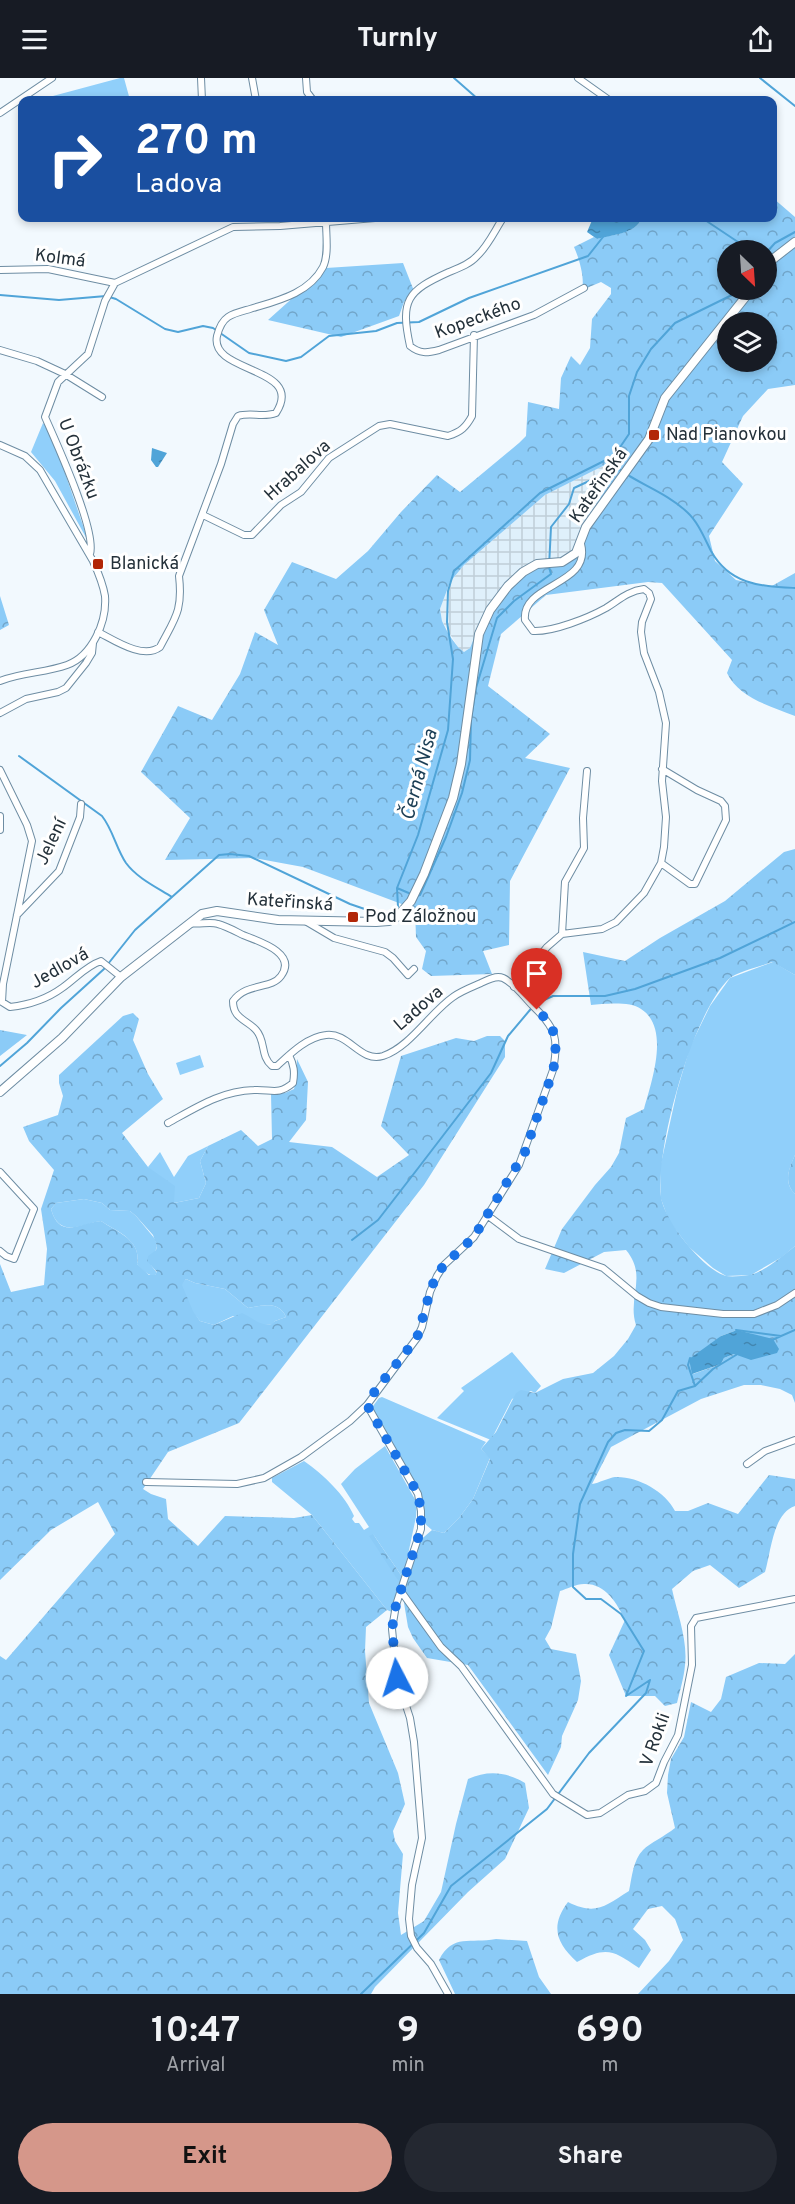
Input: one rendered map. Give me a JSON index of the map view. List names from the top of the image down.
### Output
{
  "streets": {
    "street": [
      "Kolmá",
      "Kopeckého",
      "U Obrázku",
      "Hrabalova",
      "Kateřinská",
      "Jelení",
      "Jedlová",
      "Ladova",
      "V Rokli"
    ]
  },
  "crossings": [
    ["Kolmá", "U Obrázku"],
    ["Kopeckého", "Hrabalova"],
    ["Kateřinská", "Jedlová"],
    ["Kateřinská", "Ladova"],
    ["Jelení", "Jedlová"]
  ],
  "water": ["Černá Nisa"],
  "places": {
    "transit": ["Nad Pianovkou", "Blanická", "Pod Záložnou"]
  },
  "north": "bottom right",
  "page": {
    "header": "Turnly",
    "turn": ["270 m", "Ladova"],
    "eta": [
      "10:47",
      "Arrival",
      "9",
      "min",
      "690",
      "m"
    ],
    "buttons": ["Exit", "Share"]
  }
}
